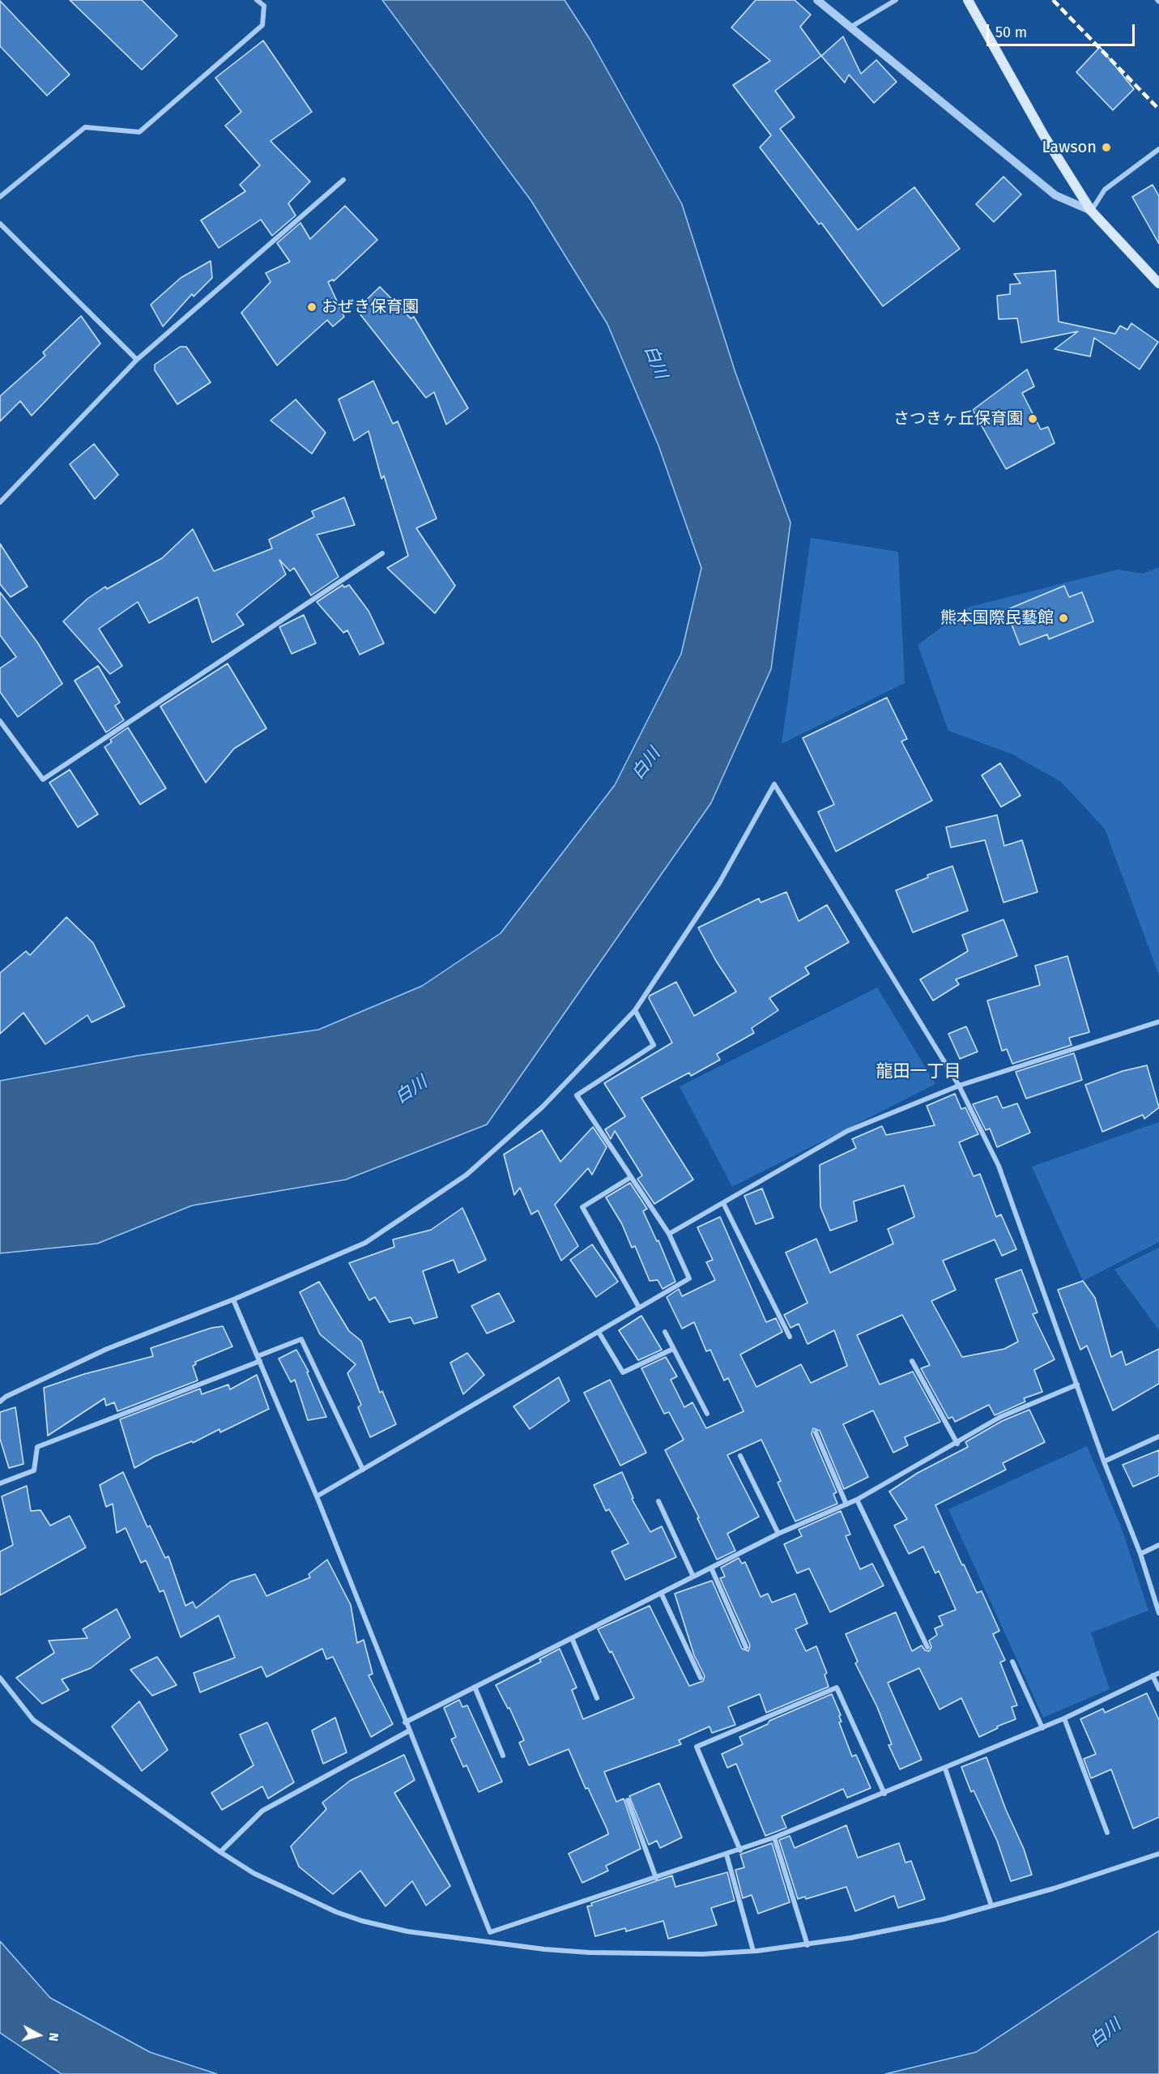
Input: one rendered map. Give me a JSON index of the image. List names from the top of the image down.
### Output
{
  "districts": ["龍田一丁目"],
  "water": ["白川"],
  "places": [
    "Lawson",
    "おぜき保育園",
    "さつきヶ丘保育園",
    "熊本国際民藝館"
  ],
  "scale_bar": "50 m",
  "north": "right"
}
